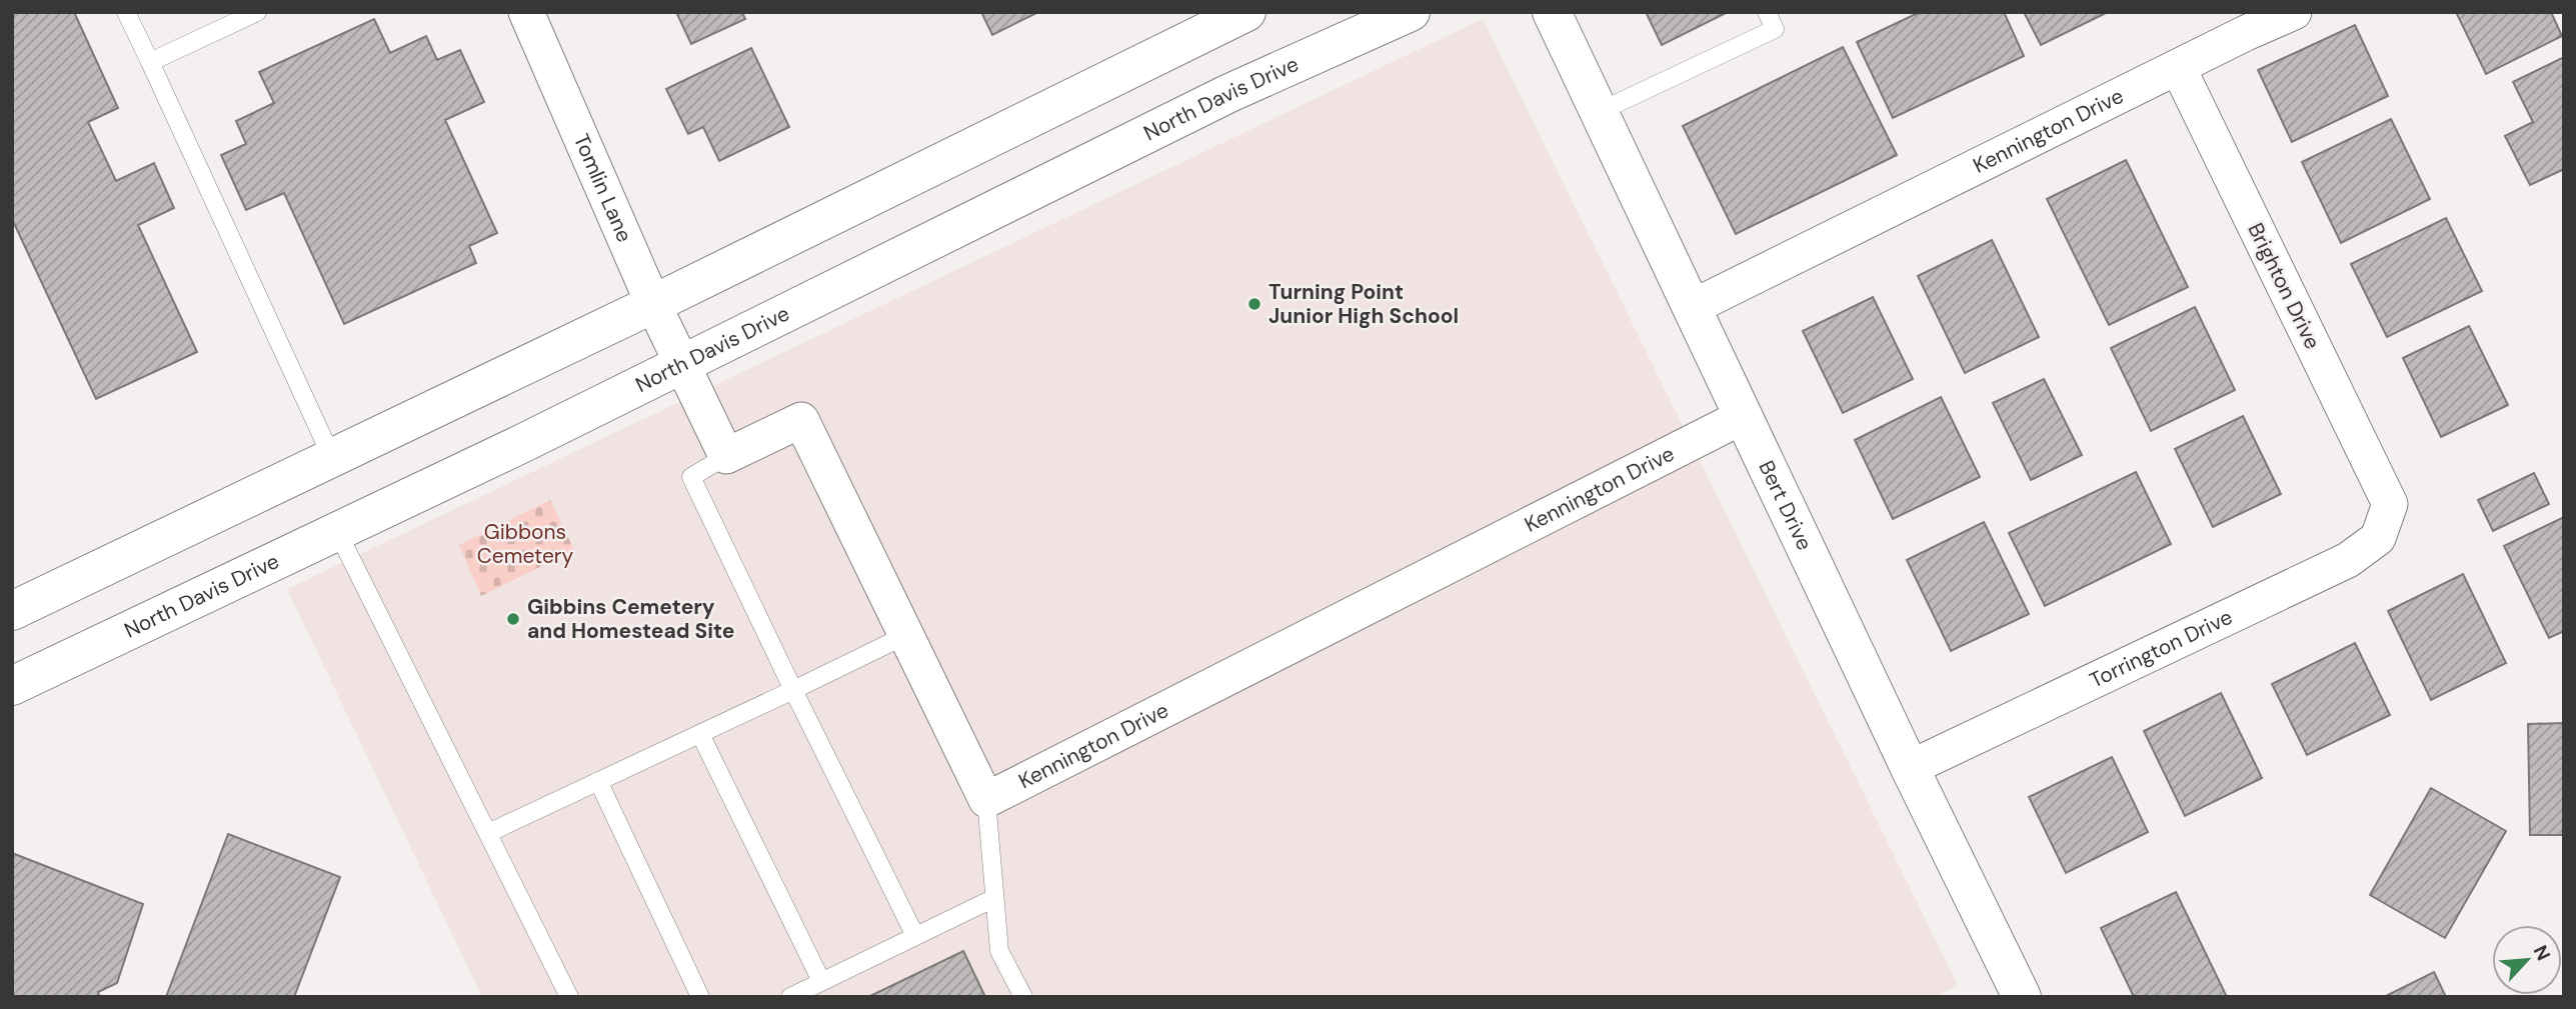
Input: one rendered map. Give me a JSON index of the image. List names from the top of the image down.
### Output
{
  "streets": {
    "street": [
      "North Davis Drive",
      "Kennington Drive",
      "Tomlin Lane",
      "Brighton Drive",
      "Bert Drive",
      "Torrington Drive"
    ]
  },
  "crossings": [
    ["North Davis Drive", "Tomlin Lane"],
    ["Kennington Drive", "Brighton Drive"],
    ["Kennington Drive", "Bert Drive"],
    ["Brighton Drive", "Torrington Drive"],
    ["Bert Drive", "Torrington Drive"]
  ],
  "parks": ["Gibbons Cemetery"],
  "places": ["Turning Point Junior High School", "Gibbins Cemetery and Homestead Site"],
  "north": "top right"
}
